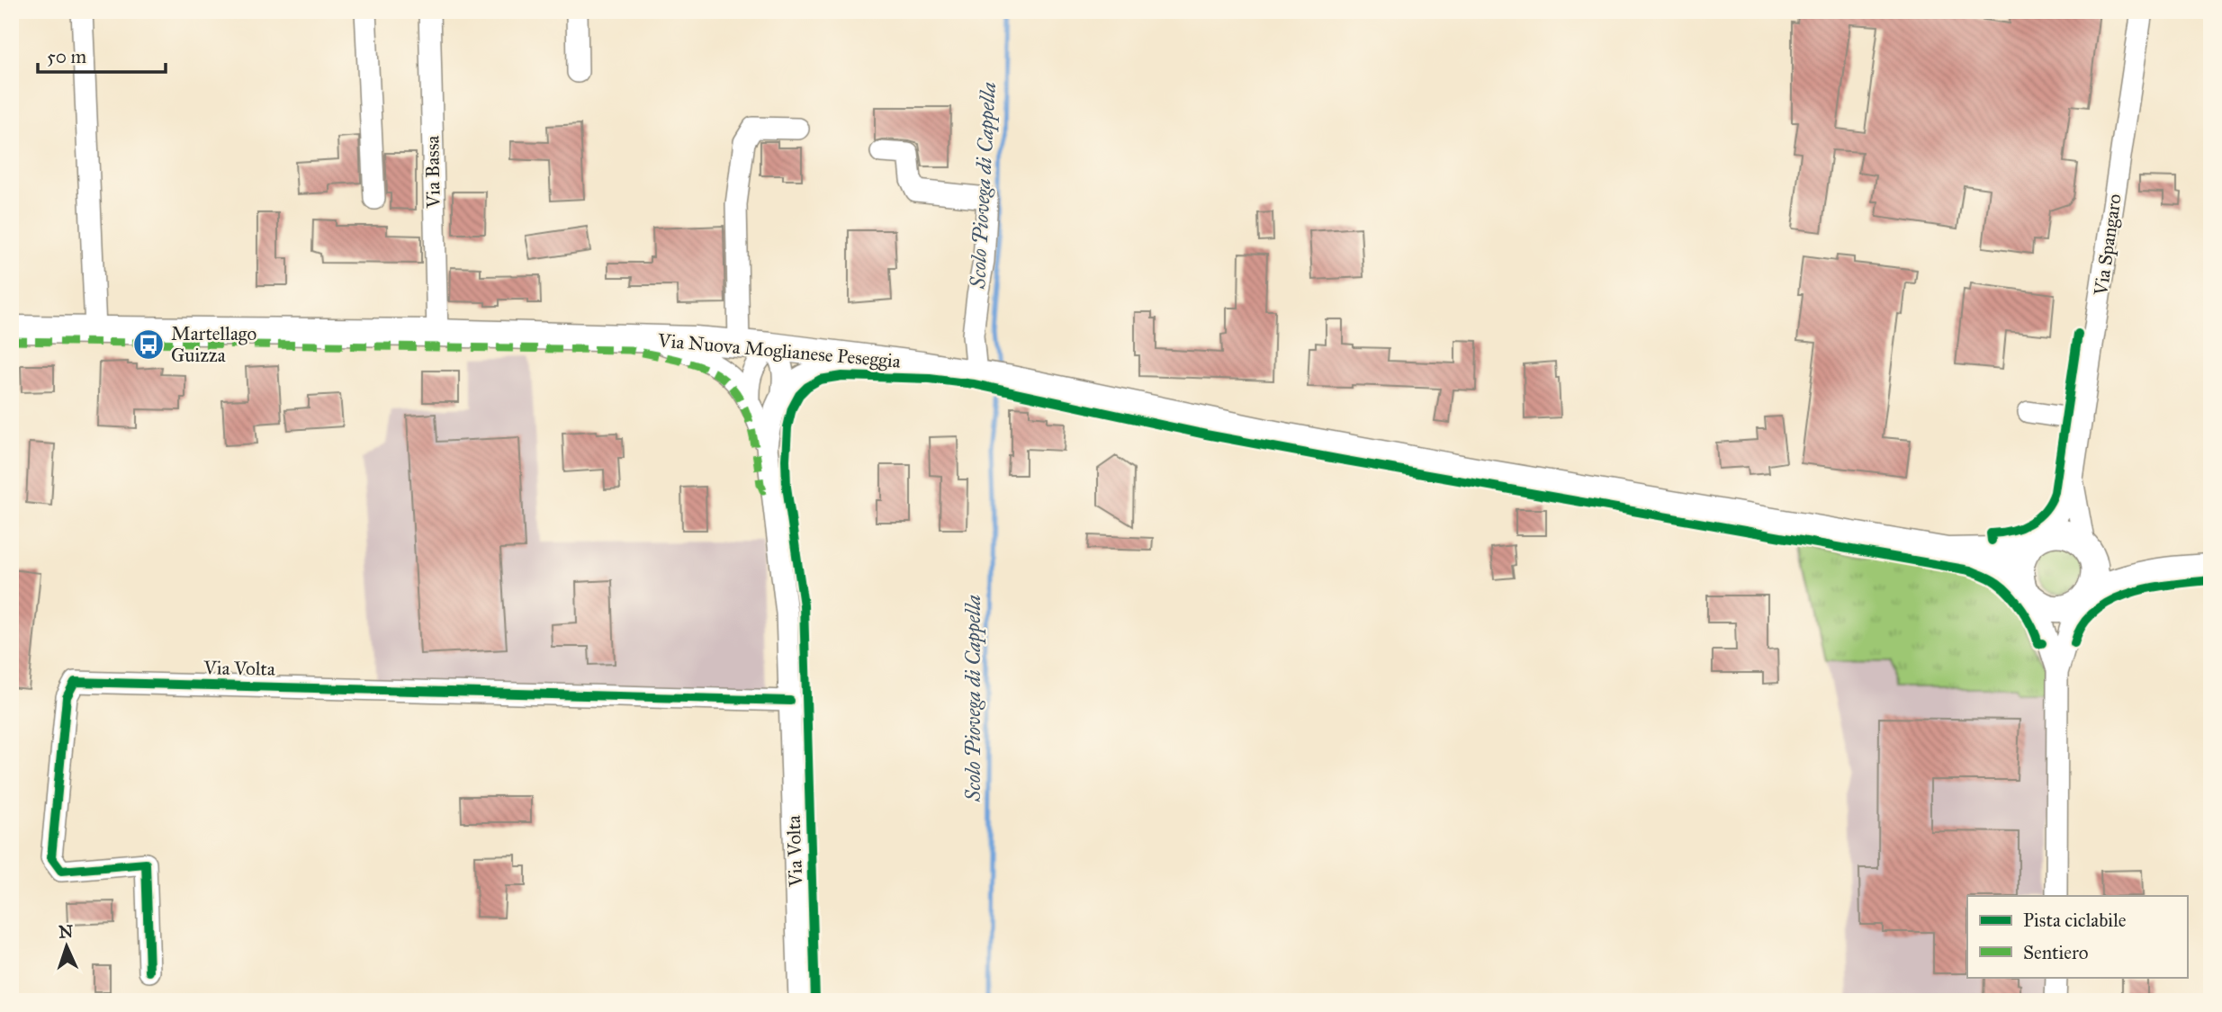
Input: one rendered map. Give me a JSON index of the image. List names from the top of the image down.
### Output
{
  "streets": {
    "main road": ["Via Nuova Moglianese Peseggia"],
    "street": ["Via Bassa", "Via Spangaro", "Via Volta"]
  },
  "crossings": [
    ["Via Bassa", "Via Nuova Moglianese Peseggia"],
    ["Via Spangaro", "Via Nuova Moglianese Peseggia"],
    ["Via Nuova Moglianese Peseggia", "Via Volta"]
  ],
  "water": ["Scolo Piovega di Cappella"],
  "places": {
    "bus stop": ["Martellago Guizza"]
  },
  "legend": ["Pista ciclabile", "Sentiero"],
  "scale_bar": "50 m",
  "north": "top"
}
